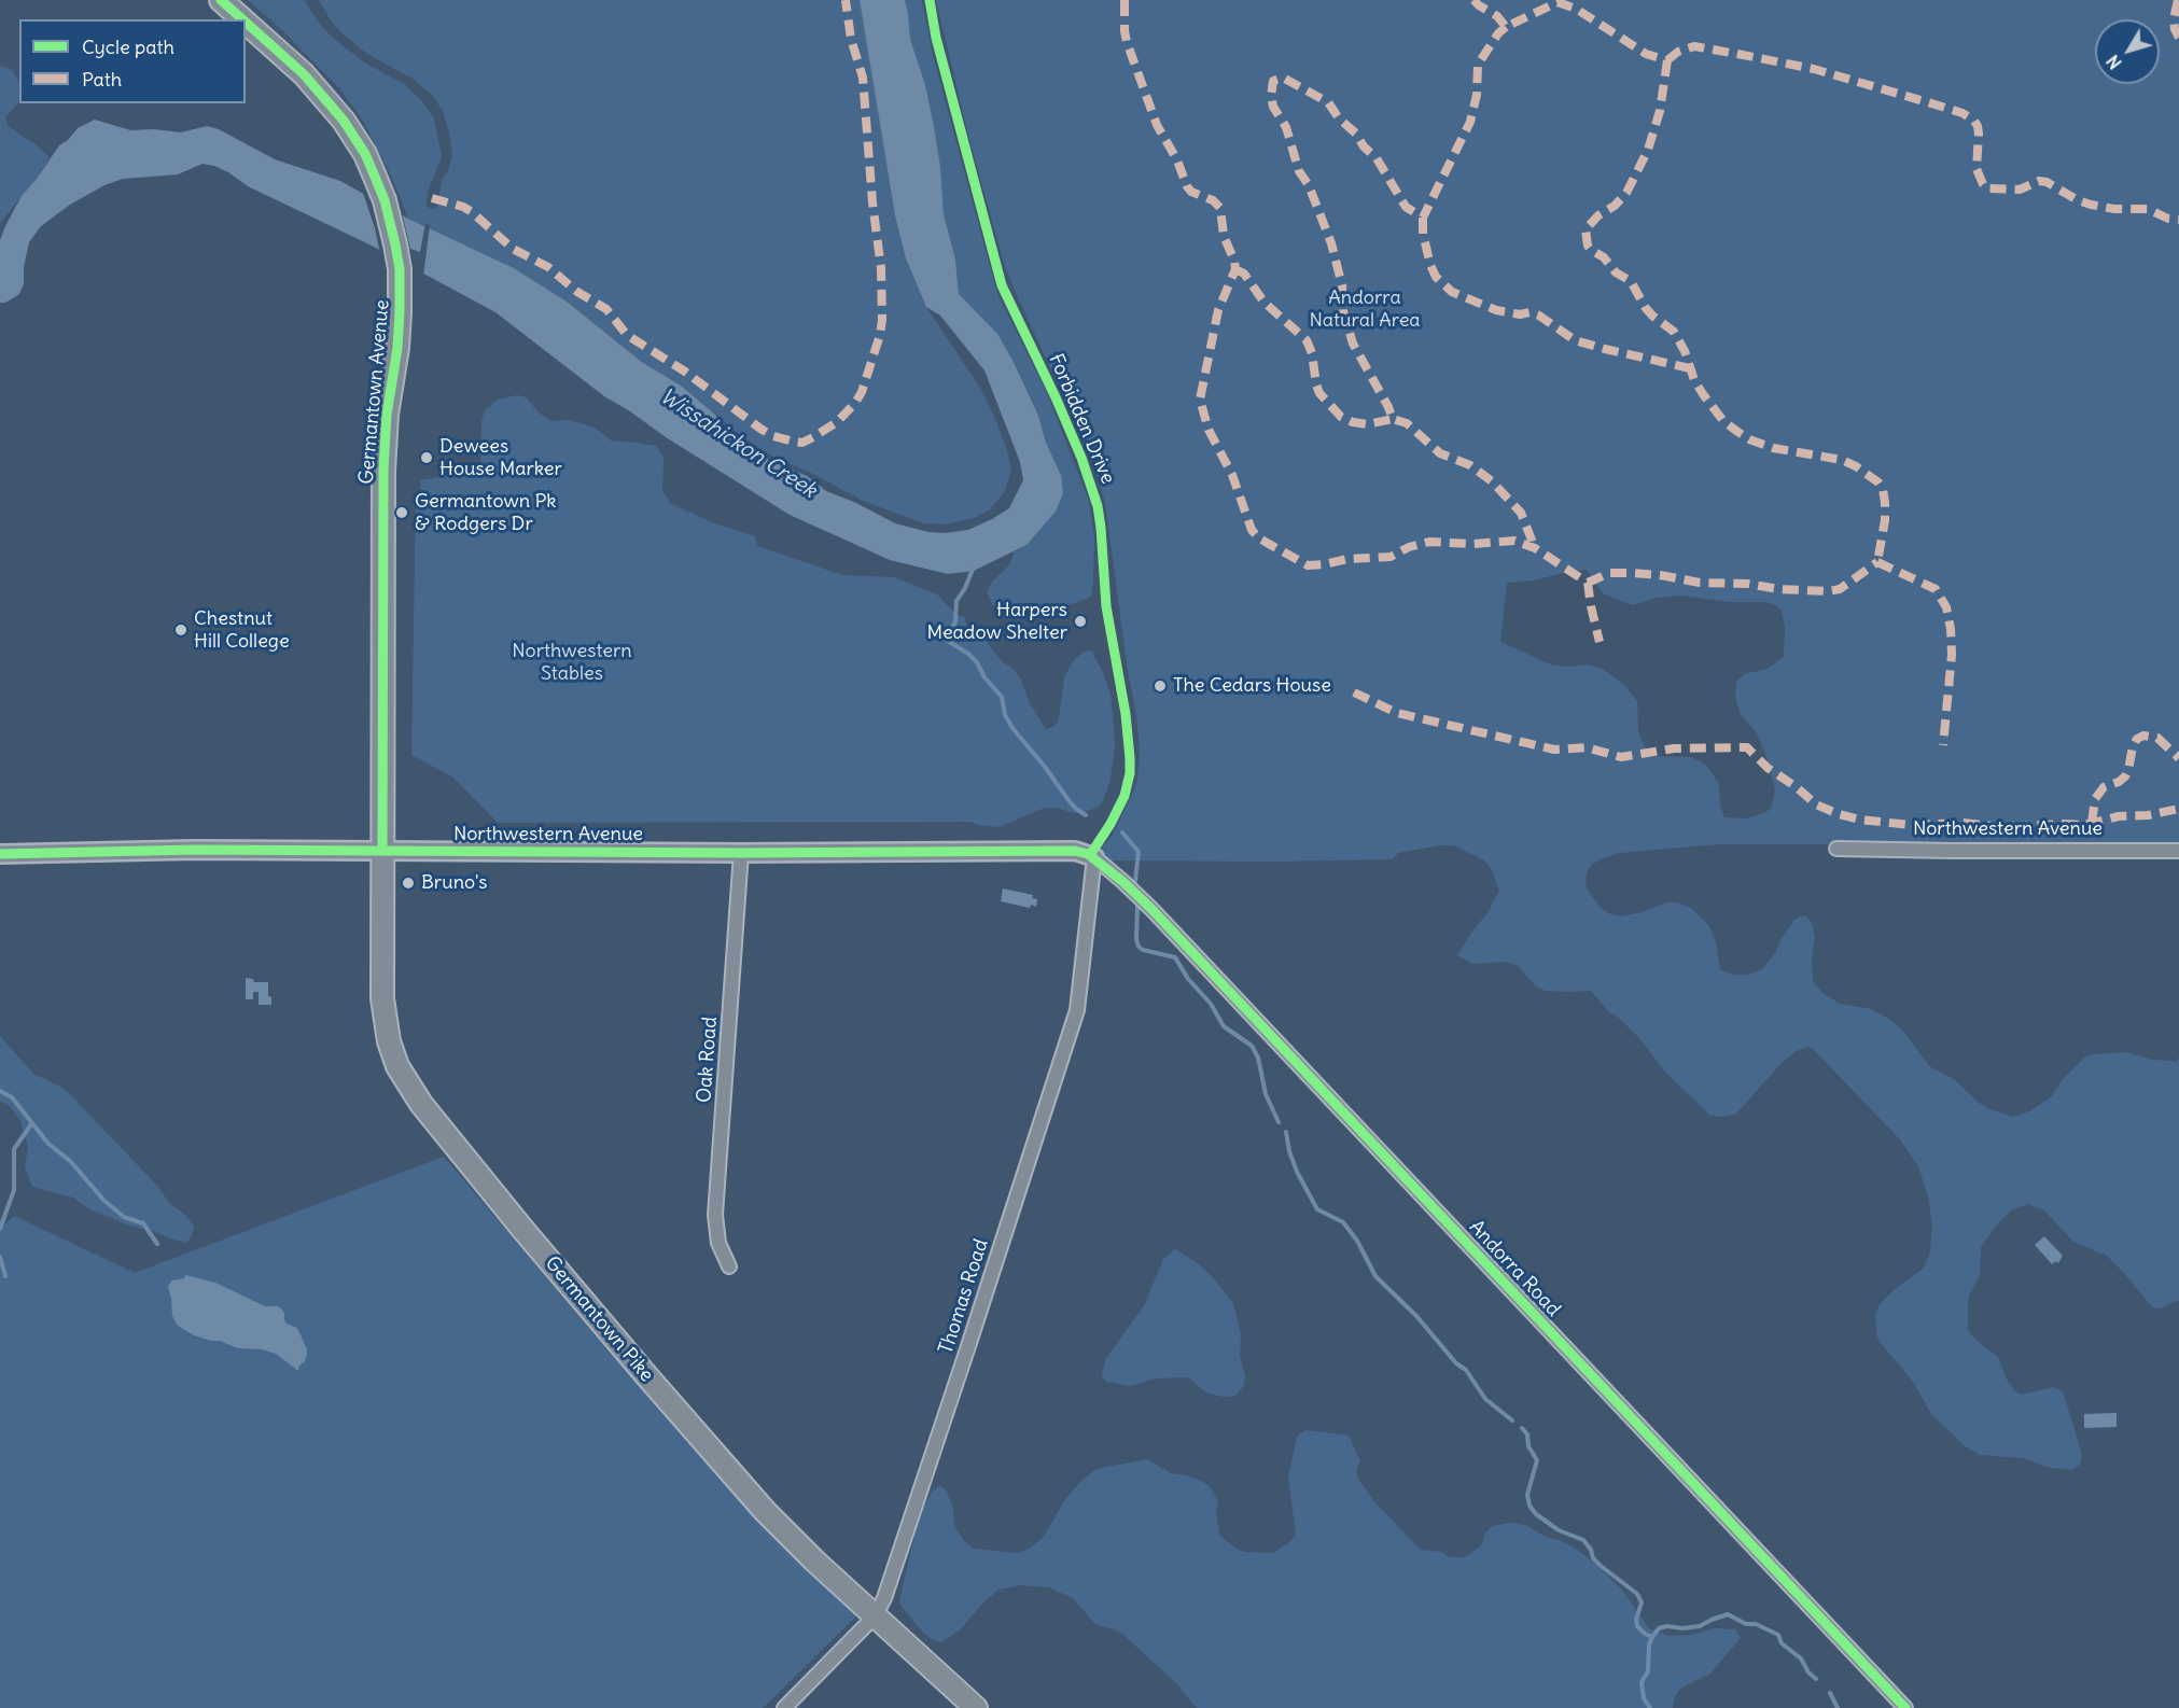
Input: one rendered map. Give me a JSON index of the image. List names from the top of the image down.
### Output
{
  "streets": {
    "main road": ["Germantown Avenue", "Germantown Pike"],
    "street": [
      "Northwestern Avenue",
      "Oak Road",
      "Andorra Road",
      "Thomas Road"
    ],
    "cycle path": ["Forbidden Drive"]
  },
  "crossings": [
    ["Germantown Avenue", "Northwestern Avenue"],
    ["Germantown Avenue", "Germantown Pike"],
    ["Northwestern Avenue", "Oak Road"],
    ["Northwestern Avenue", "Andorra Road"],
    ["Northwestern Avenue", "Thomas Road"],
    ["Northwestern Avenue", "Germantown Pike"],
    ["Andorra Road", "Thomas Road"],
    ["Thomas Road", "Germantown Pike"]
  ],
  "water": ["Wissahickon Creek"],
  "parks": ["Andorra Natural Area", "Northwestern Stables"],
  "places": [
    "Dewees House Marker",
    "Germantown Pk & Rodgers Dr",
    "Harpers Meadow Shelter",
    "Chestnut Hill College",
    "The Cedars House",
    "Bruno's"
  ],
  "legend": ["Cycle path", "Path"],
  "north": "bottom left"
}
